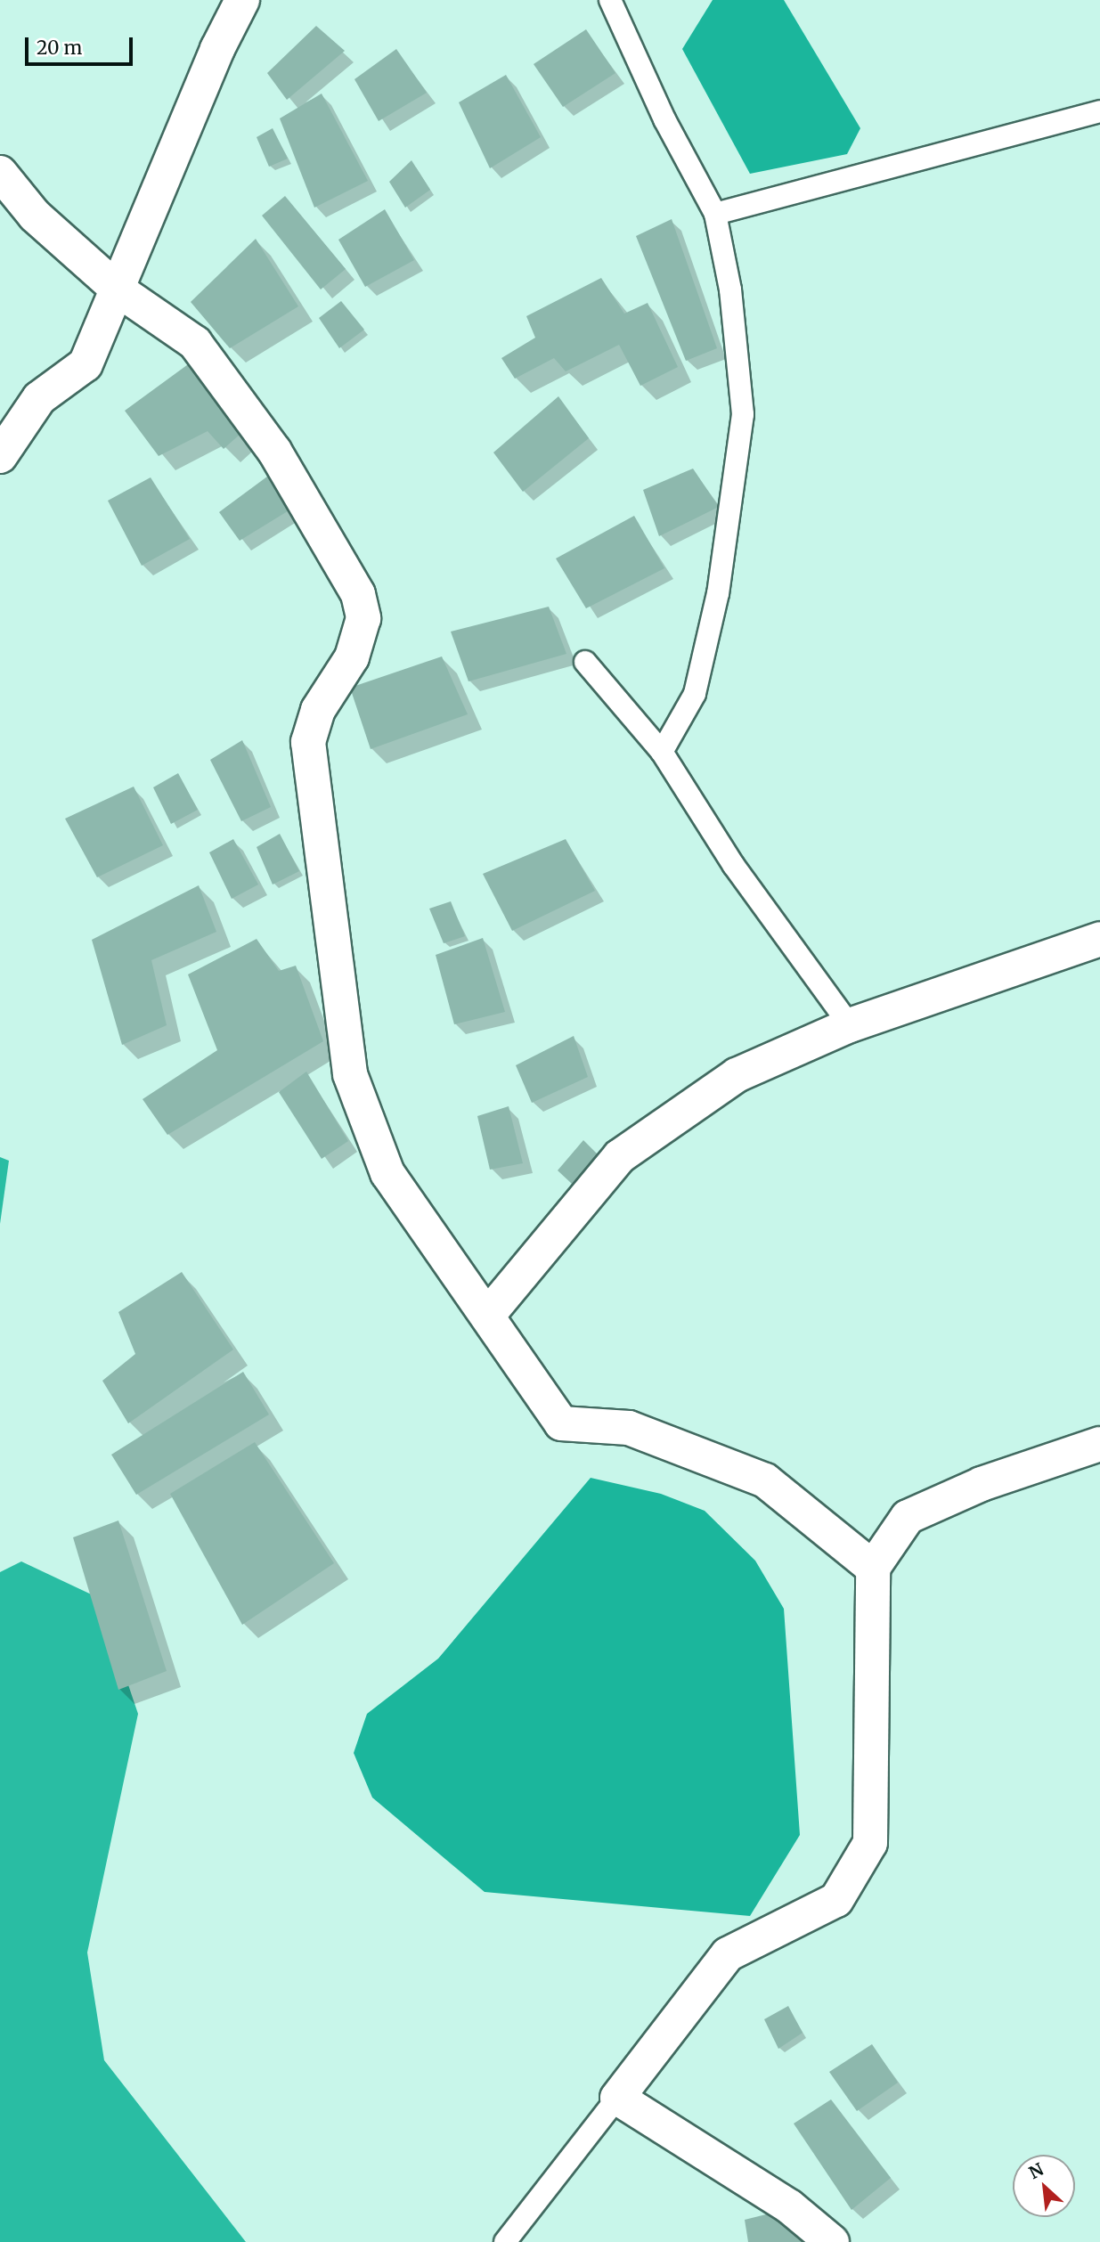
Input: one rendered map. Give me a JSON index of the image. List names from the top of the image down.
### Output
{
  "scale_bar": "20 m",
  "north": "top left"
}
